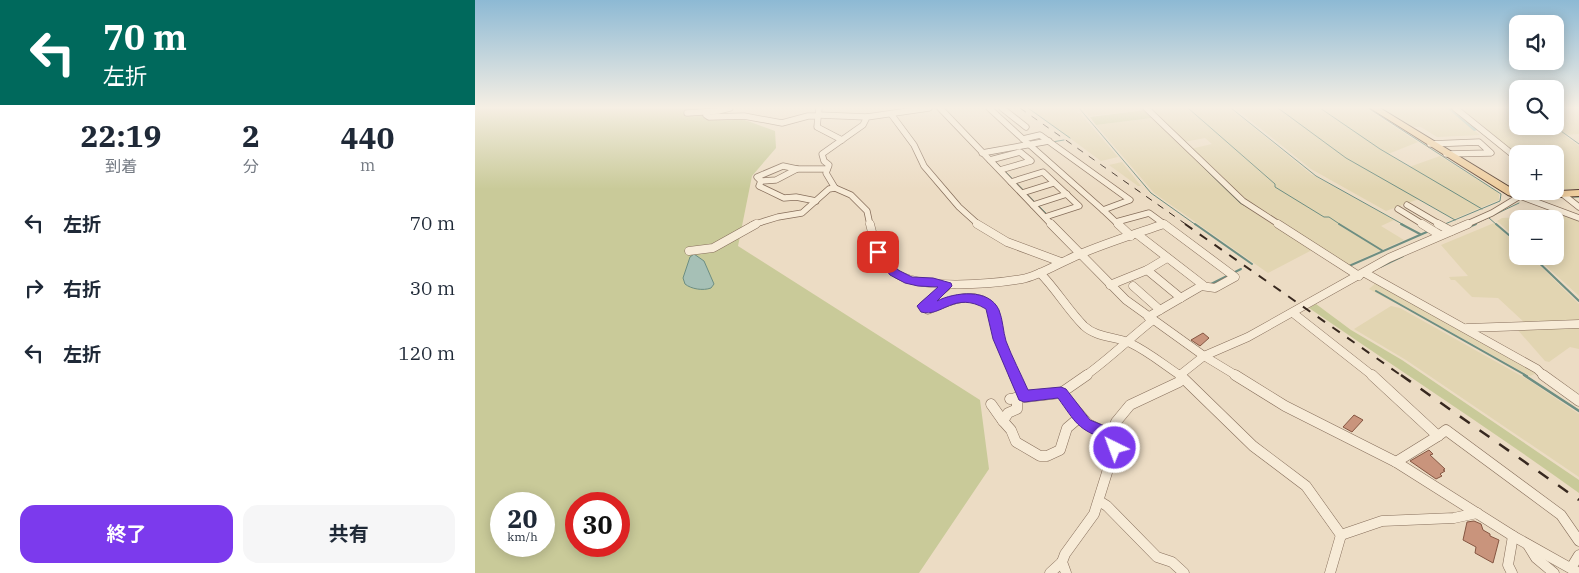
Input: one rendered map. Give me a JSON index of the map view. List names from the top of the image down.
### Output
{
  "page": {
    "turn": ["70 m", "左折"],
    "map_buttons": ["+", "−"],
    "eta": [
      "22:19",
      "到着",
      "2",
      "分",
      "440",
      "m"
    ],
    "list": [
      {
        "name": "左折",
        "value": "70 m"
      },
      {
        "name": "右折",
        "value": "30 m"
      },
      {
        "name": "左折",
        "value": "120 m"
      }
    ],
    "speed": "20 km/h",
    "limit": "30",
    "buttons": ["終了", "共有"]
  }
}
